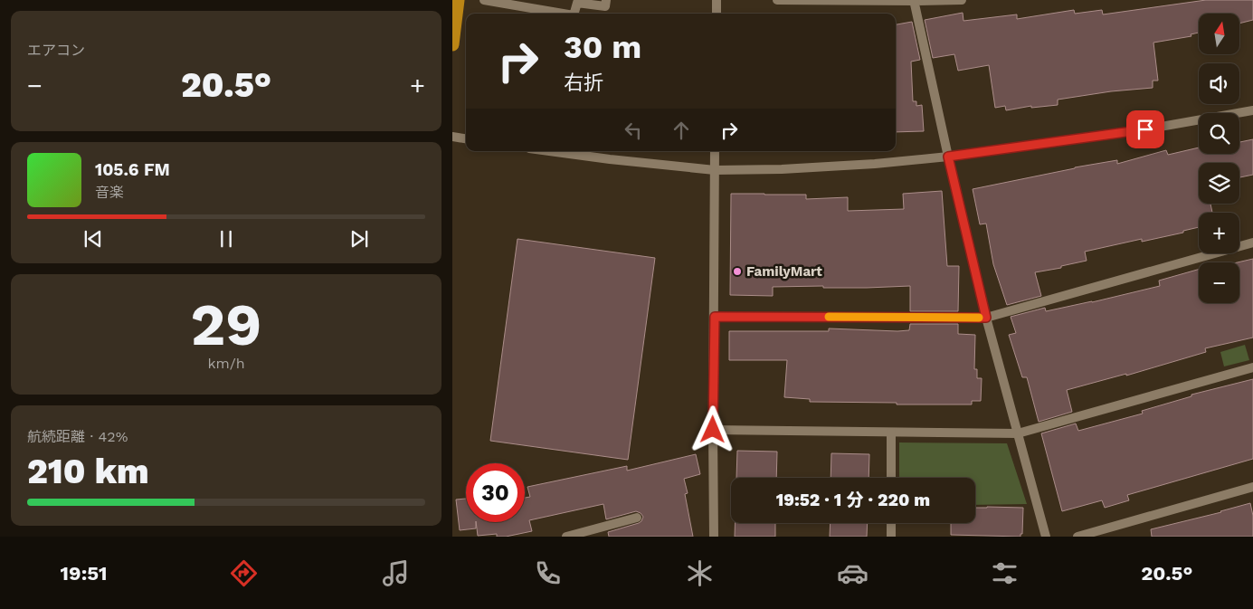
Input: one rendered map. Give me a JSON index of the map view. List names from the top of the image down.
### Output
{
  "places": ["FamilyMart"],
  "north": "top",
  "page": {
    "tile": [
      "エアコン",
      ["29", "km/h"],
      ["航続距離 · 42%", "210 km"]
    ],
    "map_buttons": ["+", "−"],
    "turn": ["30 m", "右折"],
    "heat": ["−", "20.5°", "+"],
    "song": ["105.6 FM", "音楽"],
    "limit": "30",
    "trip": "19:52 · 1 分 · 220 m",
    "tabs": ["19:51", "20.5°"]
  }
}
